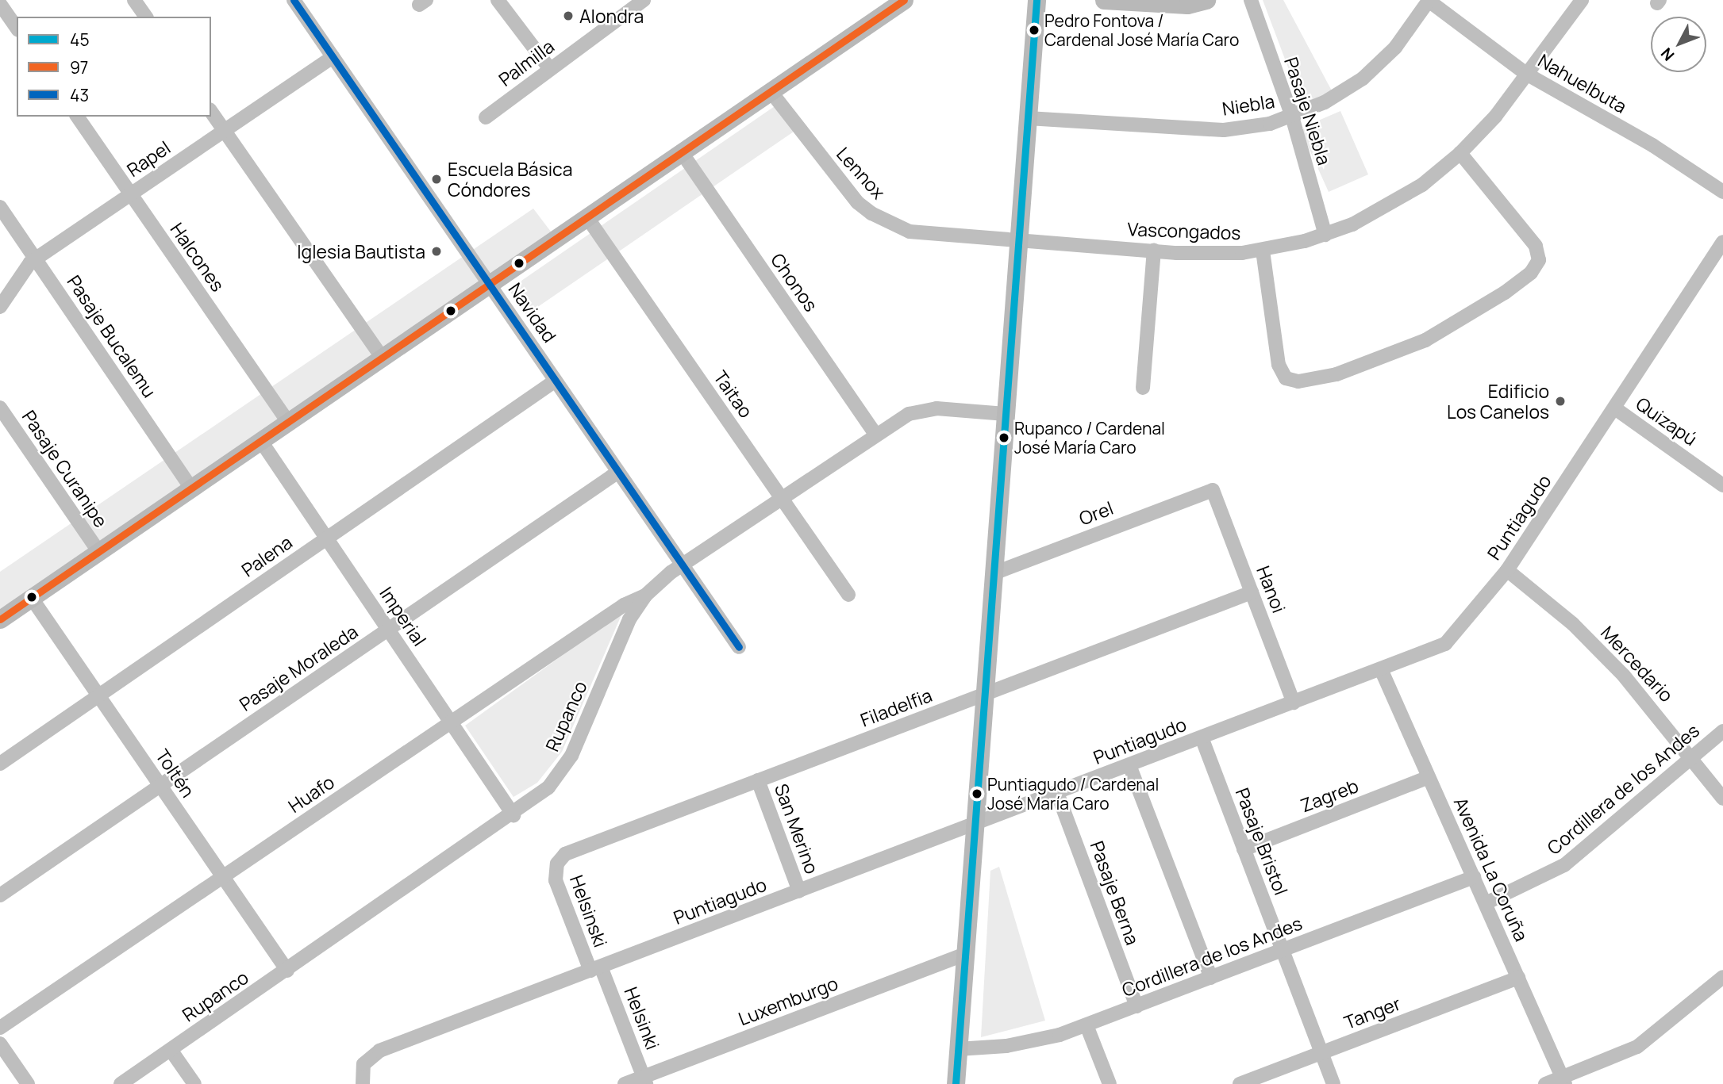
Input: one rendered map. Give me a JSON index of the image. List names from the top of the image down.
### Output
{
  "streets": {
    "street": [
      "Palmilla",
      "Nahuelbuta",
      "Niebla",
      "Pasaje Niebla",
      "Rapel",
      "Lennox",
      "Vascongados",
      "Halcones",
      "Chonos",
      "Navidad",
      "Pasaje Bucalemu",
      "Taitao",
      "Quizapú",
      "Pasaje Curanipe",
      "Orel",
      "Puntiagudo",
      "Palena",
      "Hanoi",
      "Imperial",
      "Mercedario",
      "Pasaje Moraleda",
      "Filadelfia",
      "Rupanco",
      "Toltén",
      "Cordillera de los Andes",
      "Huafo",
      "Zagreb",
      "San Merino",
      "Pasaje Bristol",
      "Avenida La Coruña",
      "Pasaje Berna",
      "Helsinski",
      "Luxemburgo",
      "Tanger",
      "Helsinki"
    ]
  },
  "crossings": [
    ["Nahuelbuta", "Niebla"],
    ["Nahuelbuta", "Vascongados"],
    ["Niebla", "Pasaje Niebla"],
    ["Pasaje Niebla", "Vascongados"],
    ["Rapel", "Halcones"],
    ["Rapel", "Navidad"],
    ["Rapel", "Pasaje Bucalemu"],
    ["Lennox", "Vascongados"],
    ["Chonos", "Rupanco"],
    ["Navidad", "Palena"],
    ["Navidad", "Pasaje Moraleda"],
    ["Navidad", "Rupanco"],
    ["Taitao", "Rupanco"],
    ["Quizapú", "Puntiagudo"],
    ["Orel", "Hanoi"],
    ["Puntiagudo", "Hanoi"],
    ["Puntiagudo", "Mercedario"],
    ["Puntiagudo", "San Merino"],
    ["Puntiagudo", "Pasaje Bristol"],
    ["Puntiagudo", "Avenida La Coruña"],
    ["Puntiagudo", "Pasaje Berna"],
    ["Puntiagudo", "Helsinski"],
    ["Puntiagudo", "Helsinki"],
    ["Palena", "Imperial"],
    ["Palena", "Toltén"],
    ["Hanoi", "Filadelfia"],
    ["Imperial", "Pasaje Moraleda"],
    ["Imperial", "Rupanco"],
    ["Imperial", "Huafo"],
    ["Mercedario", "Cordillera de los Andes"],
    ["Pasaje Moraleda", "Toltén"],
    ["Filadelfia", "San Merino"],
    ["Filadelfia", "Helsinski"],
    ["Rupanco", "Toltén"],
    ["Rupanco", "Huafo"],
    ["Toltén", "Huafo"],
    ["Cordillera de los Andes", "Pasaje Bristol"],
    ["Cordillera de los Andes", "Avenida La Coruña"],
    ["Cordillera de los Andes", "Pasaje Berna"],
    ["Zagreb", "Pasaje Bristol"],
    ["Zagreb", "Avenida La Coruña"],
    ["Pasaje Bristol", "Tanger"],
    ["Avenida La Coruña", "Tanger"],
    ["Helsinski", "Helsinki"],
    ["Luxemburgo", "Helsinki"]
  ],
  "places": [
    "Alondra",
    "Pedro Fontova / Cardenal José María Caro",
    "Escuela Básica Cóndores",
    "Iglesia Bautista",
    "Edificio Los Canelos",
    "Rupanco / Cardenal José María Caro",
    "Puntiagudo / Cardenal José María Caro"
  ],
  "lines": ["transit line 45", "transit line 97", "transit line 43"],
  "legend": ["45", "97", "43"],
  "north": "bottom left"
}
